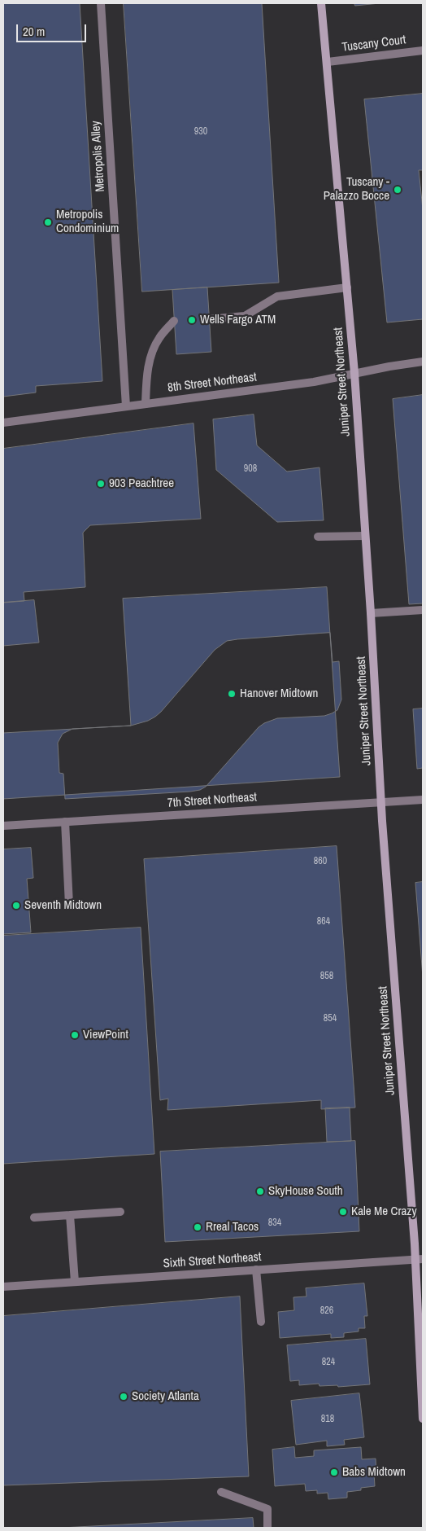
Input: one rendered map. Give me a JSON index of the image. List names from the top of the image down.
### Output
{
  "streets": {
    "main road": ["Juniper Street Northeast"],
    "street": [
      "Tuscany Court",
      "Metropolis Alley",
      "8th Street Northeast",
      "7th Street Northeast",
      "Sixth Street Northeast"
    ]
  },
  "crossings": [
    ["Tuscany Court", "Juniper Street Northeast"],
    ["Metropolis Alley", "8th Street Northeast"],
    ["Juniper Street Northeast", "8th Street Northeast"],
    ["Juniper Street Northeast", "7th Street Northeast"],
    ["Juniper Street Northeast", "Sixth Street Northeast"]
  ],
  "places": [
    "Tuscany - Palazzo Bocce",
    "Metropolis Condominium",
    "Wells Fargo ATM",
    "903 Peachtree",
    "Hanover Midtown",
    "Seventh Midtown",
    "ViewPoint",
    "SkyHouse South",
    "Kale Me Crazy",
    "Rreal Tacos",
    "Society Atlanta",
    "Babs Midtown"
  ],
  "house_numbers": [
    "930",
    "908",
    "860",
    "864",
    "858",
    "854",
    "834",
    "826",
    "824",
    "818"
  ],
  "scale_bar": "20 m"
}
